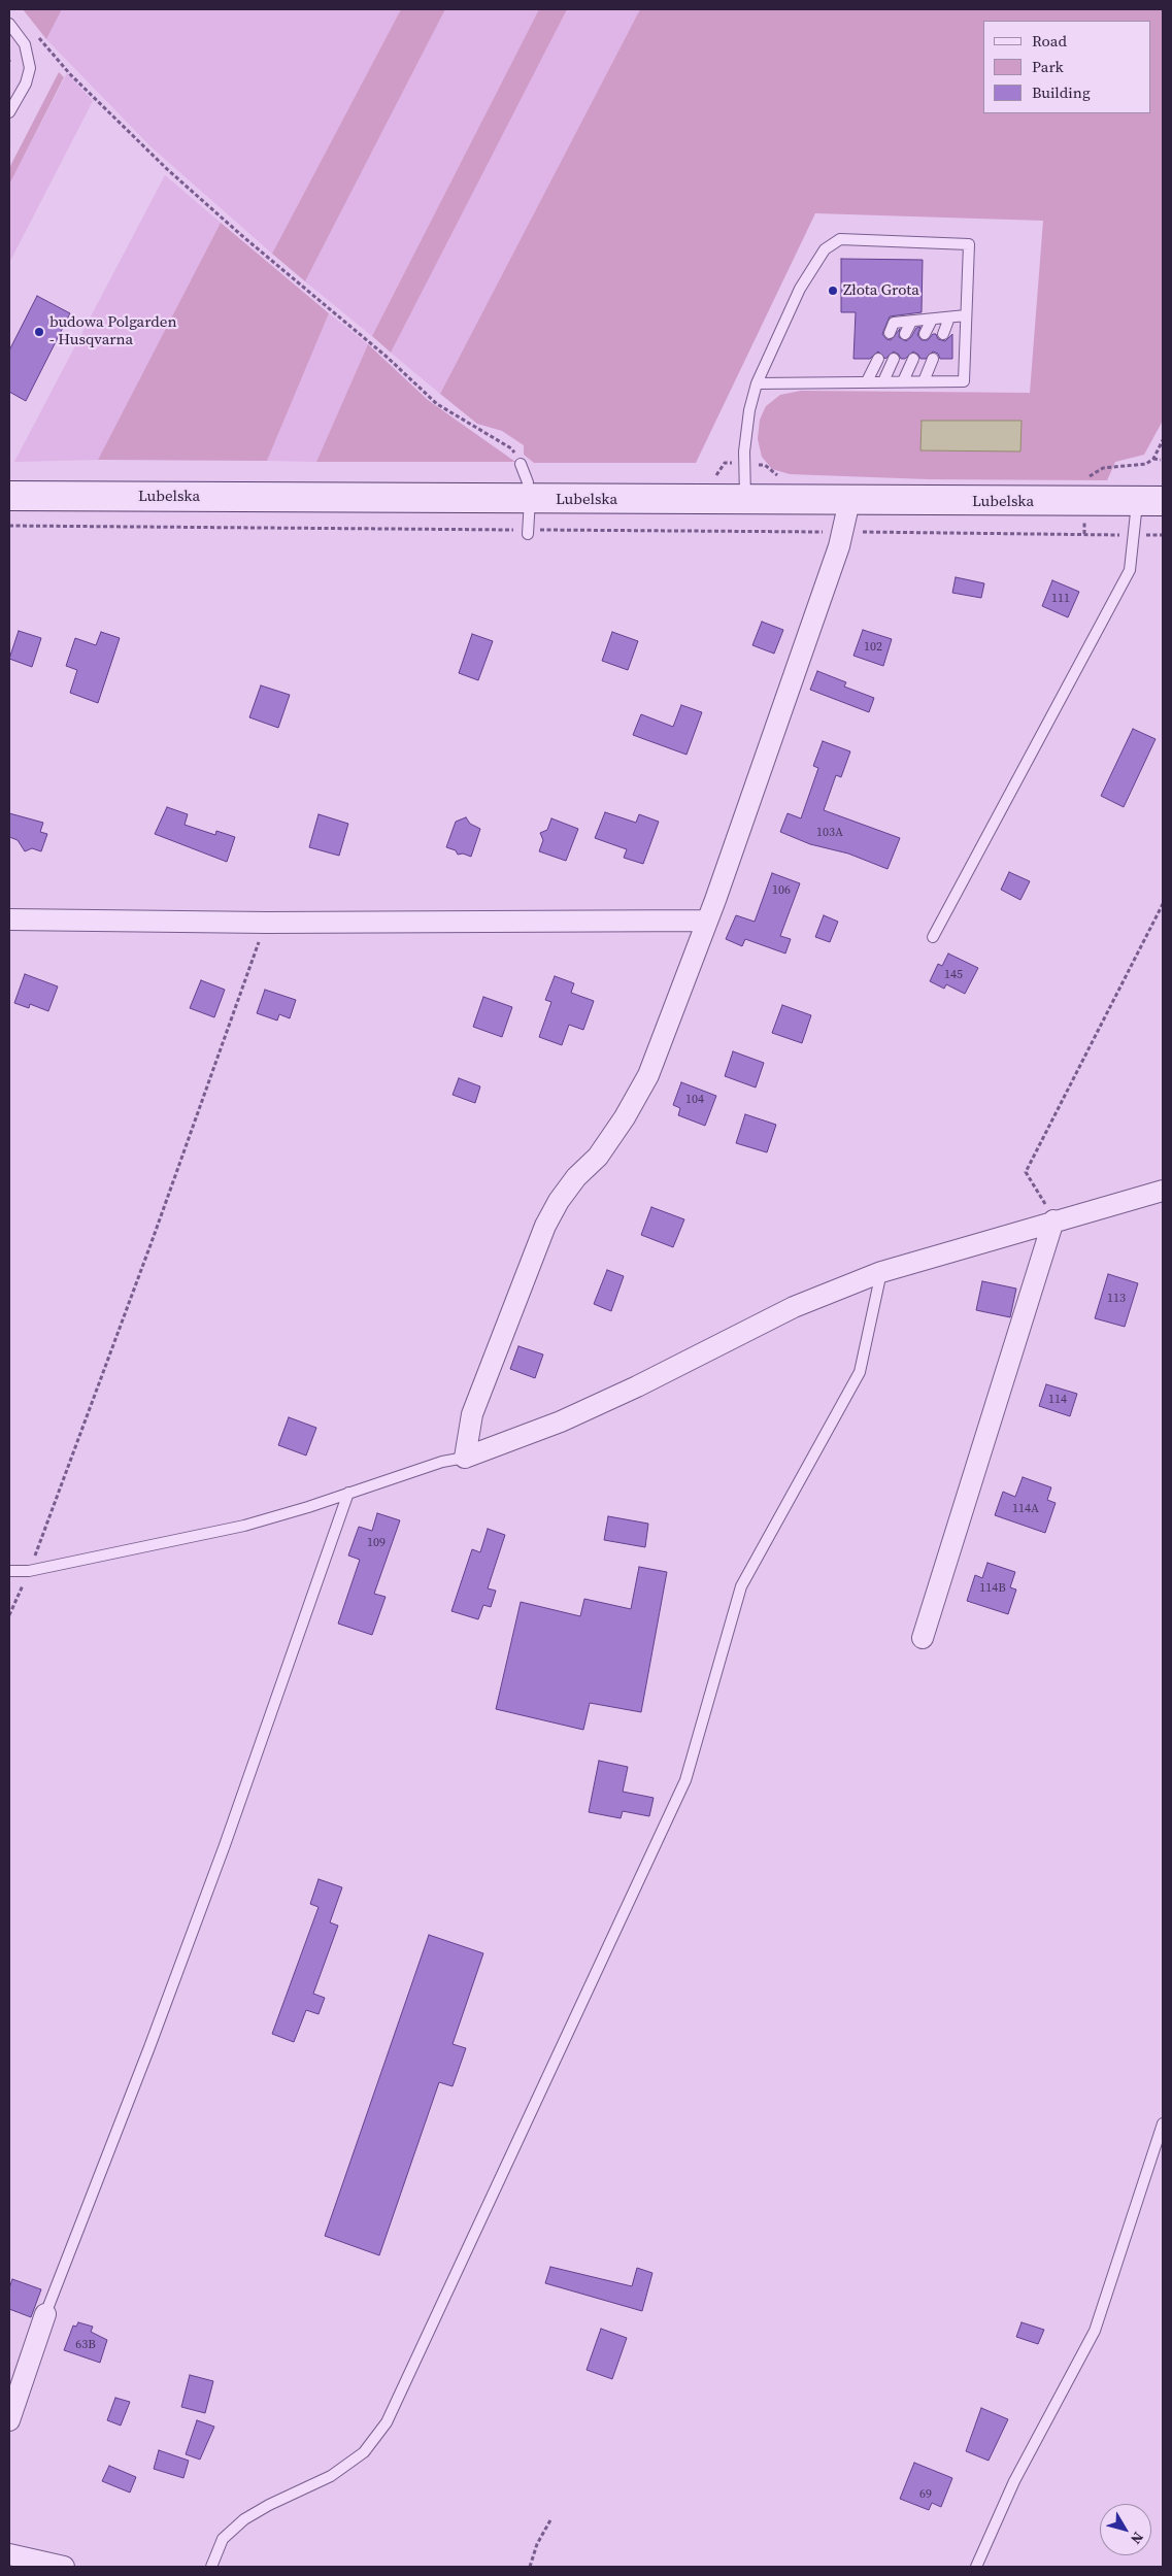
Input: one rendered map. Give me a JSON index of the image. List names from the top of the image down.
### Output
{
  "streets": {
    "main road": ["Lubelska"]
  },
  "places": ["Złota Grota", "budowa Polgarden - Husqvarna"],
  "house_numbers": [
    "111",
    "102",
    "103A",
    "106",
    "145",
    "104",
    "113",
    "114",
    "114A",
    "109",
    "114B",
    "63B",
    "69"
  ],
  "legend": ["Road", "Park", "Building"],
  "north": "bottom right"
}
